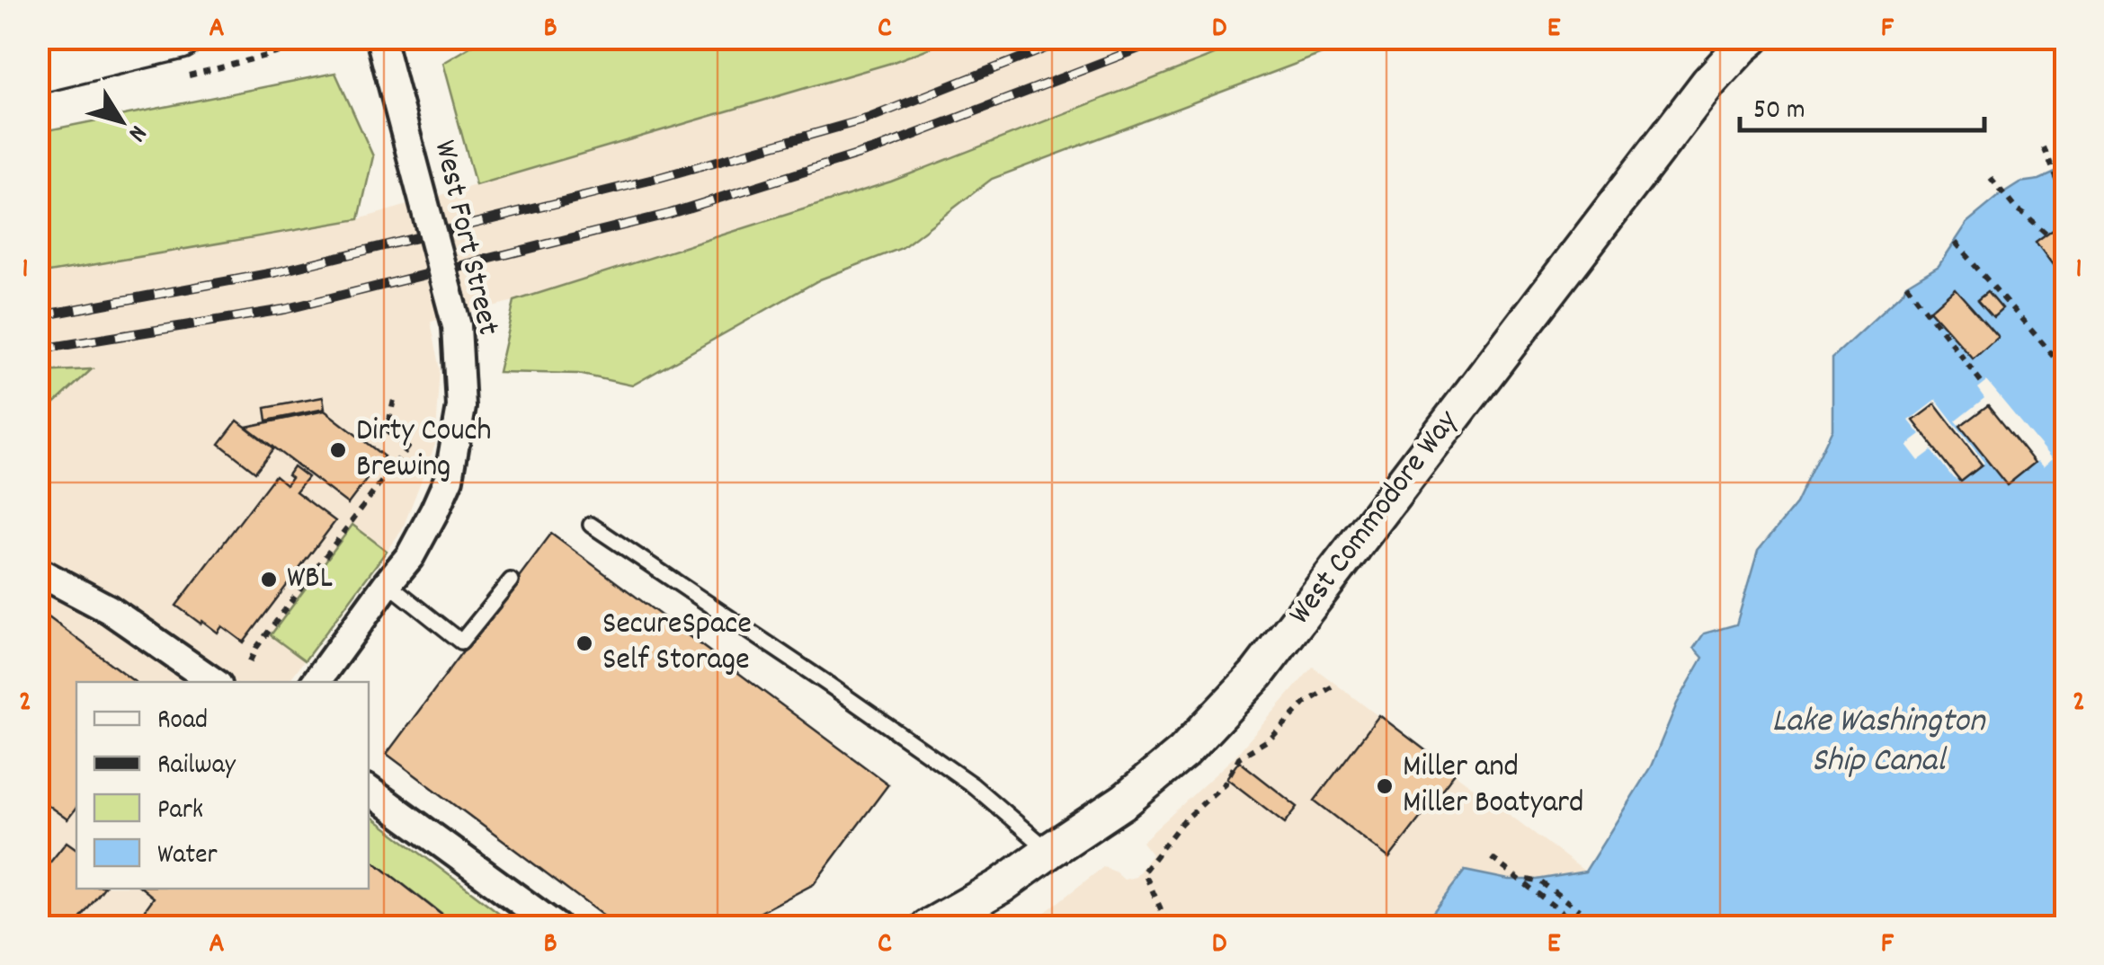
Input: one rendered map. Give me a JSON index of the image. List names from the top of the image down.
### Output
{
  "streets": {
    "street": ["West Fort Street", "West Commodore Way"]
  },
  "water": ["Lake Washington Ship Canal"],
  "places": [
    "Dirty Couch Brewing",
    "WBL",
    "SecureSpace Self Storage",
    "Miller and Miller Boatyard"
  ],
  "legend": [
    "Road",
    "Railway",
    "Park",
    "Water"
  ],
  "scale_bar": "50 m",
  "north": "bottom right",
  "grid": {
    "columns": [
      "A",
      "B",
      "C",
      "D",
      "E",
      "F"
    ],
    "rows": ["1", "2"]
  }
}
